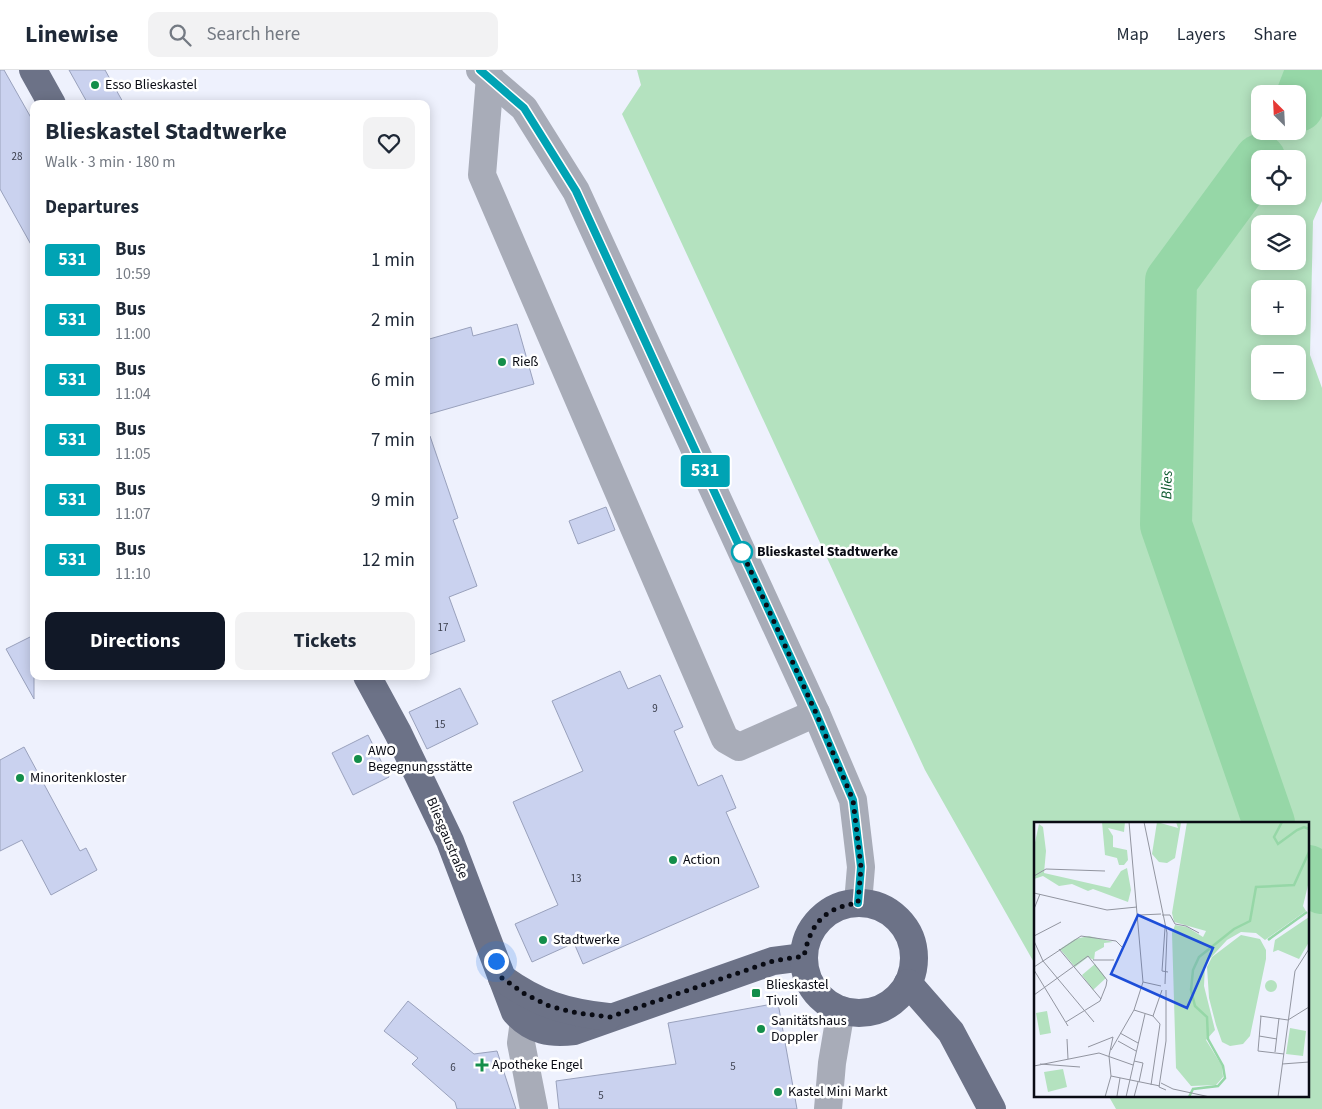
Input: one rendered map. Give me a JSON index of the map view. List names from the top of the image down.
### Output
{
  "streets": {
    "main road": ["Bliesgaustraße"]
  },
  "water": ["Blies"],
  "places": {
    "other": [
      "Esso Blieskastel",
      "Rieß",
      "Blieskastel Stadtwerke",
      "AWO Begegnungsstätte",
      "Minoritenkloster",
      "Action",
      "Stadtwerke",
      "Sanitätshaus Doppler",
      "Kastel Mini Markt"
    ],
    "transit": ["Blieskastel Tivoli"],
    "health": ["Apotheke Engel"]
  },
  "lines": ["bus line 531"],
  "house_numbers": [
    "28",
    "17",
    "9",
    "15",
    "13",
    "5",
    "6",
    "5"
  ],
  "north": "top left",
  "page": {
    "header": "Linewise",
    "search": "Search here",
    "nav": ["Map", "Layers", "Share"],
    "on_map": "531",
    "map_buttons": ["+", "−"],
    "heading": [
      ["Blieskastel Stadtwerke", "Walk · 3 min · 180 m"],
      "Departures"
    ],
    "list": [
      {
        "mark": "531",
        "name": "Bus",
        "note": "10:59",
        "value": "1 min"
      },
      {
        "mark": "531",
        "name": "Bus",
        "note": "11:00",
        "value": "2 min"
      },
      {
        "mark": "531",
        "name": "Bus",
        "note": "11:04",
        "value": "6 min"
      },
      {
        "mark": "531",
        "name": "Bus",
        "note": "11:05",
        "value": "7 min"
      },
      {
        "mark": "531",
        "name": "Bus",
        "note": "11:07",
        "value": "9 min"
      },
      {
        "mark": "531",
        "name": "Bus",
        "note": "11:10",
        "value": "12 min"
      }
    ],
    "buttons": ["Directions", "Tickets"]
  }
}
